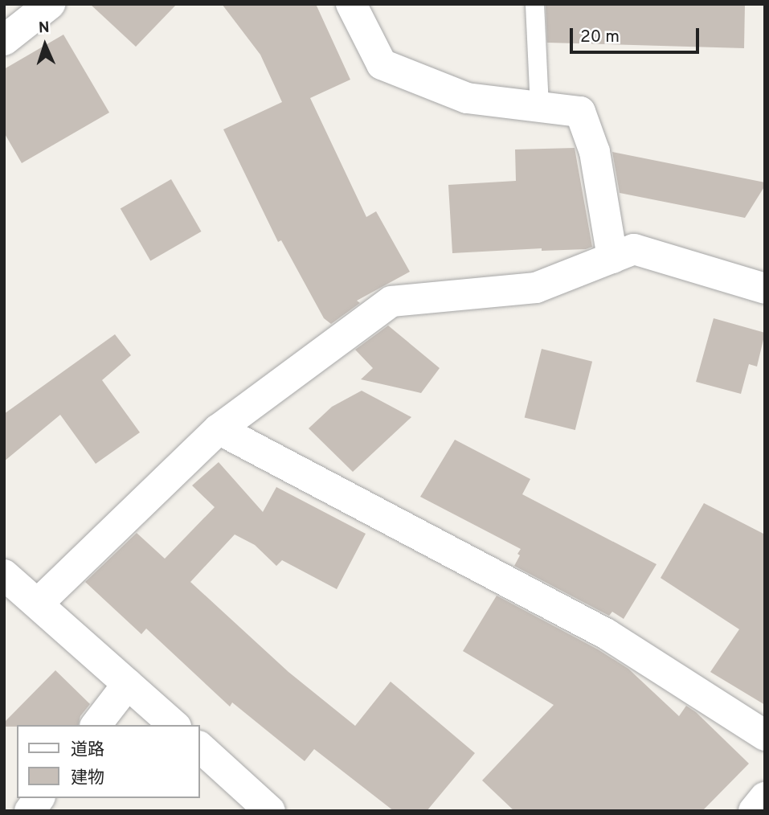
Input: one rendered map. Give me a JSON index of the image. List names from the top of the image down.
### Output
{
  "legend": ["道路", "建物"],
  "scale_bar": "20 m",
  "north": "top"
}
